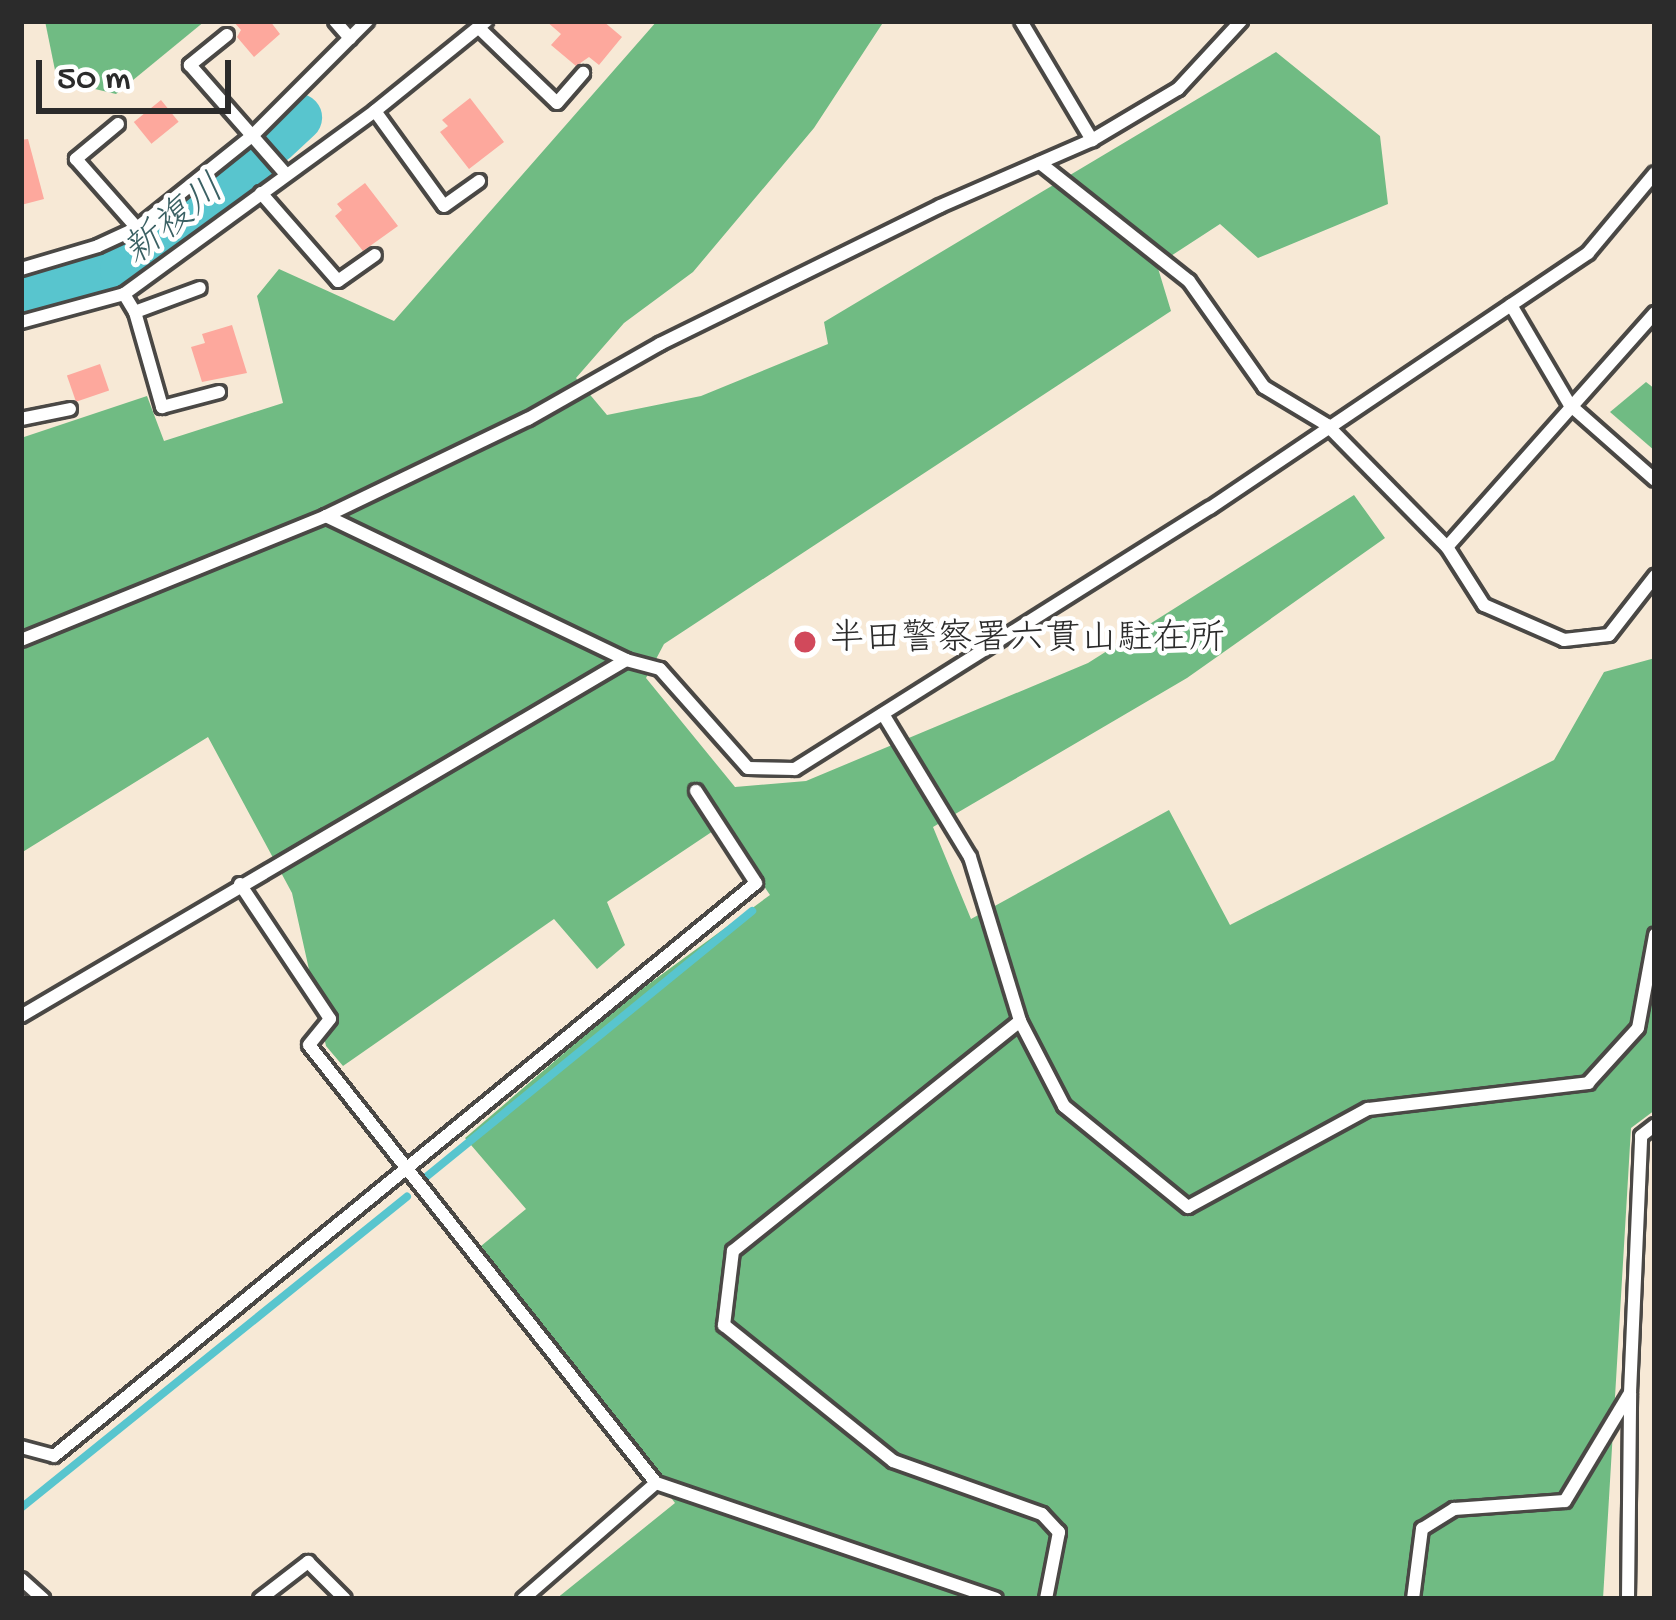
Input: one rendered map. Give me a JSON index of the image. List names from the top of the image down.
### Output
{
  "water": ["新複川"],
  "places": ["半田警察署六貫山駐在所"],
  "scale_bar": "50 m"
}
